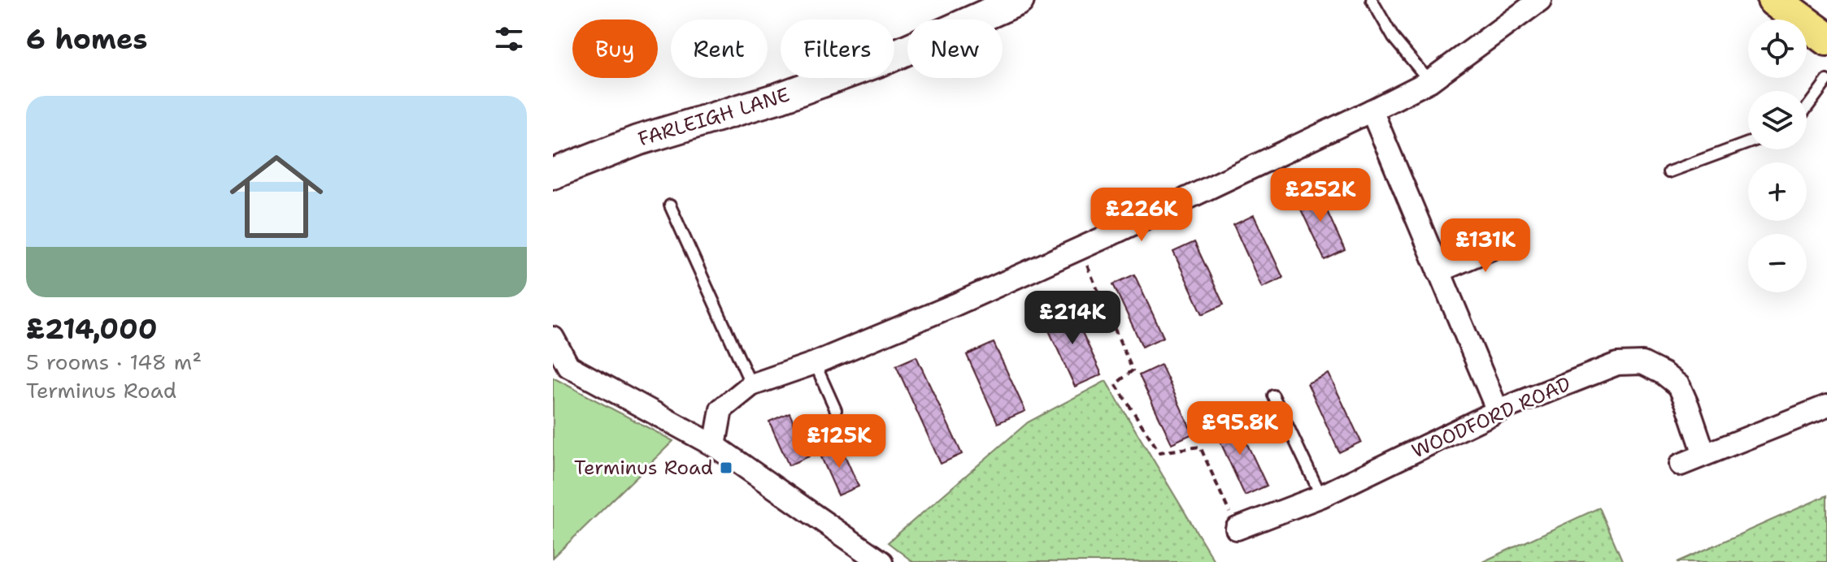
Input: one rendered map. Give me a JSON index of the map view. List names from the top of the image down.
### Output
{
  "streets": {
    "street": ["FARLEIGH LANE", "WOODFORD ROAD"]
  },
  "places": {
    "transit": ["Terminus Road"]
  },
  "page": {
    "heading": "6 homes",
    "map_buttons": ["+", "−"],
    "chip": [
      "Buy",
      "Rent",
      "Filters",
      "New"
    ],
    "list": [
      {
        "name": "£214,000",
        "note": "5 rooms · 148 m² · Terminus Road"
      }
    ],
    "price": [
      "£252K",
      "£226K",
      "£131K",
      "£214K",
      "£95.8K",
      "£125K"
    ]
  }
}
